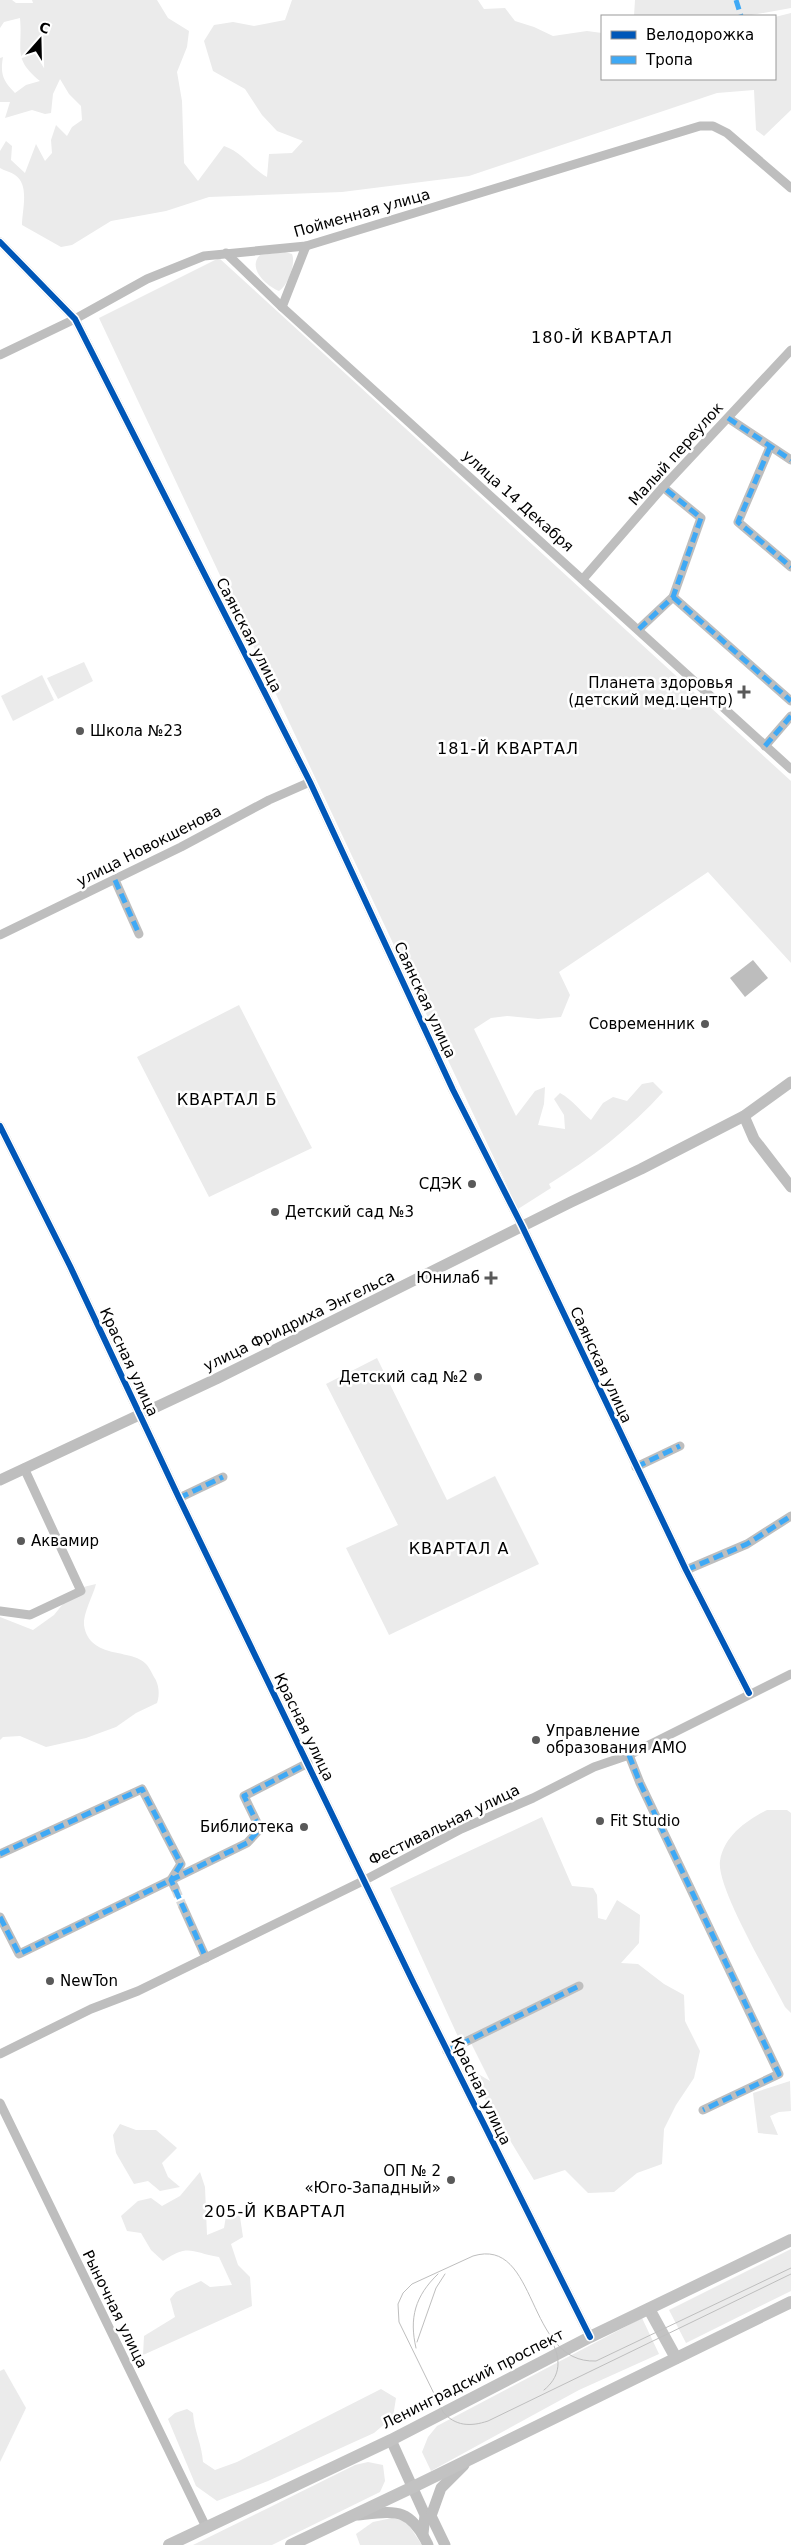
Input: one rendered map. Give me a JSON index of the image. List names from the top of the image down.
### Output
{
  "streets": {
    "main road": ["Ленинградский проспект"],
    "street": [
      "Пойменная улица",
      "Малый переулок",
      "улица 14 Декабря",
      "Саянская улица",
      "улица Новокшенова",
      "улица Фридриха Энгельса",
      "Красная улица",
      "Фестивальная улица",
      "Рыночная улица"
    ]
  },
  "crossings": [
    ["Пойменная улица", "улица 14 Декабря"],
    ["Пойменная улица", "Саянская улица"],
    ["Малый переулок", "улица 14 Декабря"],
    ["Саянская улица", "улица Новокшенова"],
    ["Саянская улица", "улица Фридриха Энгельса"],
    ["Саянская улица", "Фестивальная улица"],
    ["улица Фридриха Энгельса", "Красная улица"],
    ["Красная улица", "Фестивальная улица"],
    ["Красная улица", "Ленинградский проспект"],
    ["Рыночная улица", "Ленинградский проспект"]
  ],
  "districts": [
    "180-Й КВАРТАЛ",
    "181-Й КВАРТАЛ",
    "КВАРТАЛ Б",
    "КВАРТАЛ А",
    "205-Й КВАРТАЛ"
  ],
  "places": {
    "health": ["Планета здоровья (детский мед.центр)", "Юнилаб"],
    "other": [
      "Школа №23",
      "Современник",
      "СДЭК",
      "Детский сад №3",
      "Детский сад №2",
      "Аквамир",
      "Управление образования АМО",
      "Fit Studio",
      "Библиотека",
      "NewTon",
      "ОП № 2 «Юго-Западный»"
    ]
  },
  "legend": ["Велодорожка", "Тропа"],
  "north": "top"
}
